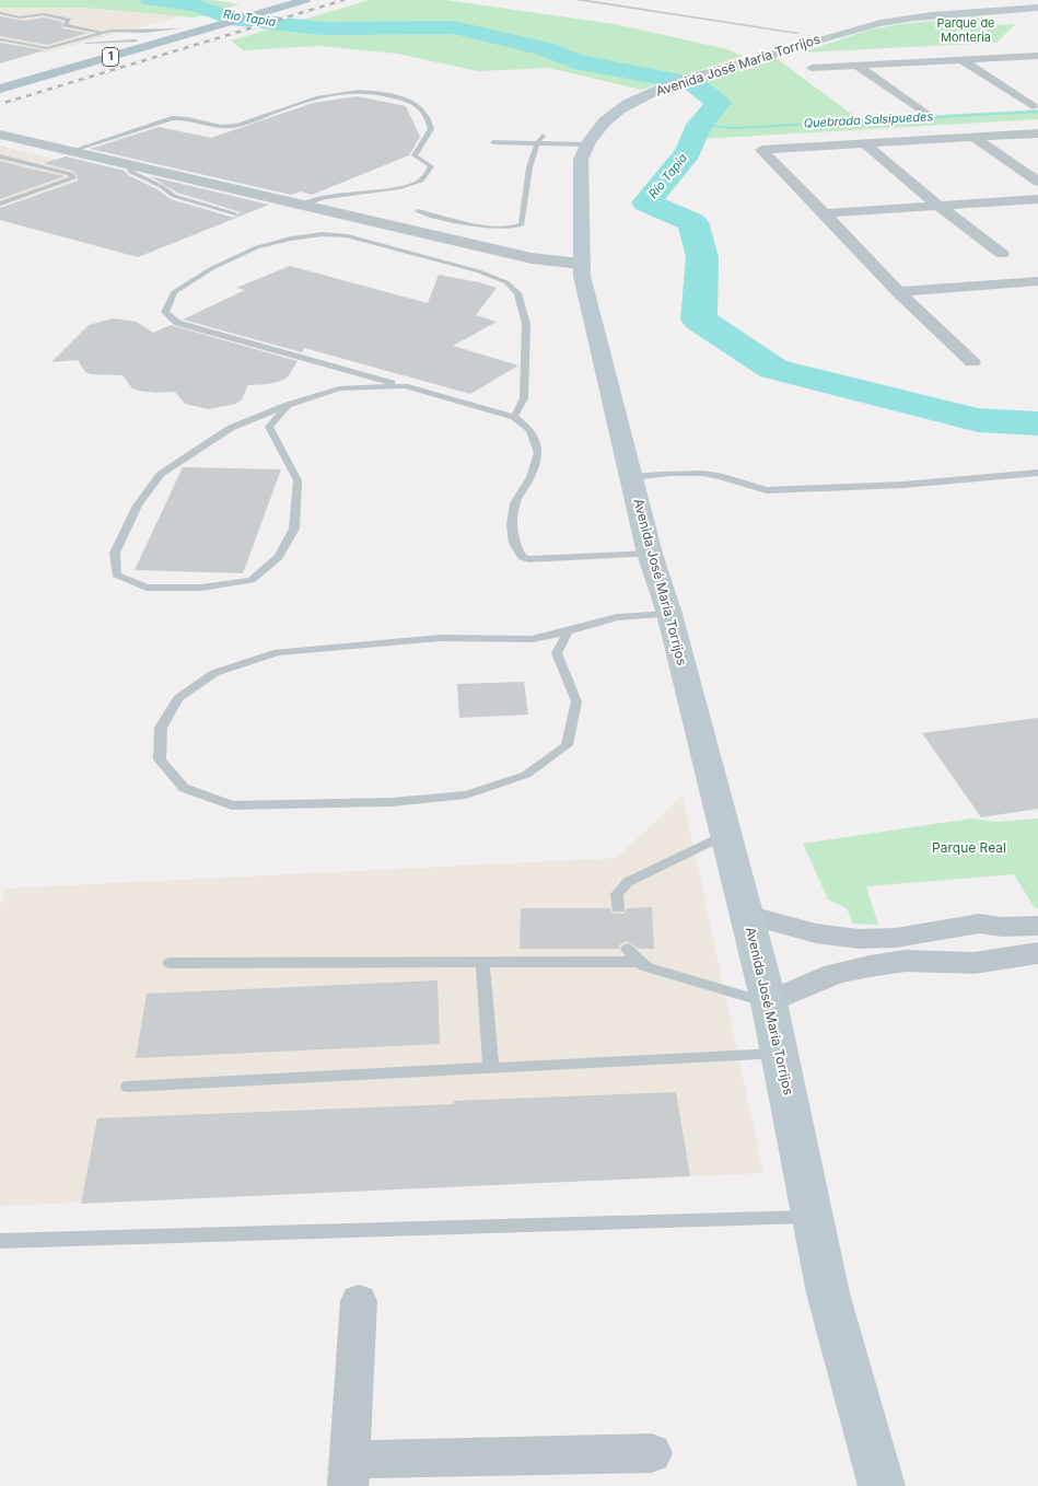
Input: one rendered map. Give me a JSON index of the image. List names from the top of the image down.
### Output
{
  "streets": {
    "main road": ["1", "Avenida José María Torrijos"]
  },
  "water": ["Río Tapia", "Quebrada Salsipuedes"],
  "parks": ["Parque de Monteria", "Parque Real"]
}
